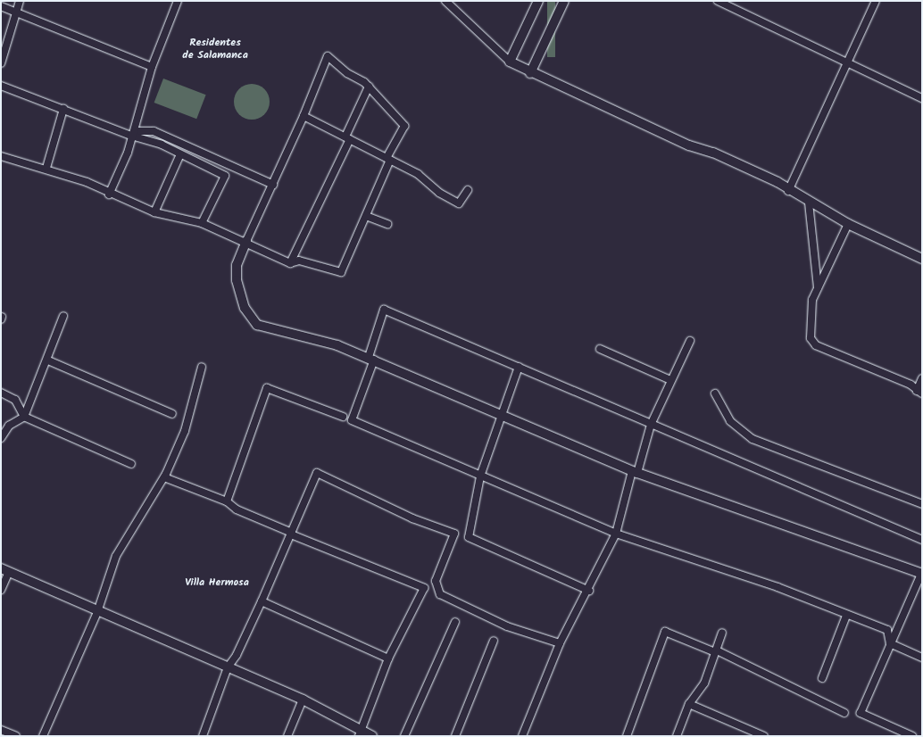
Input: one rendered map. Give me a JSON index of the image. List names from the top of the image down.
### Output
{
  "districts": ["Residentes de Salamanca", "Villa Hermosa"]
}
